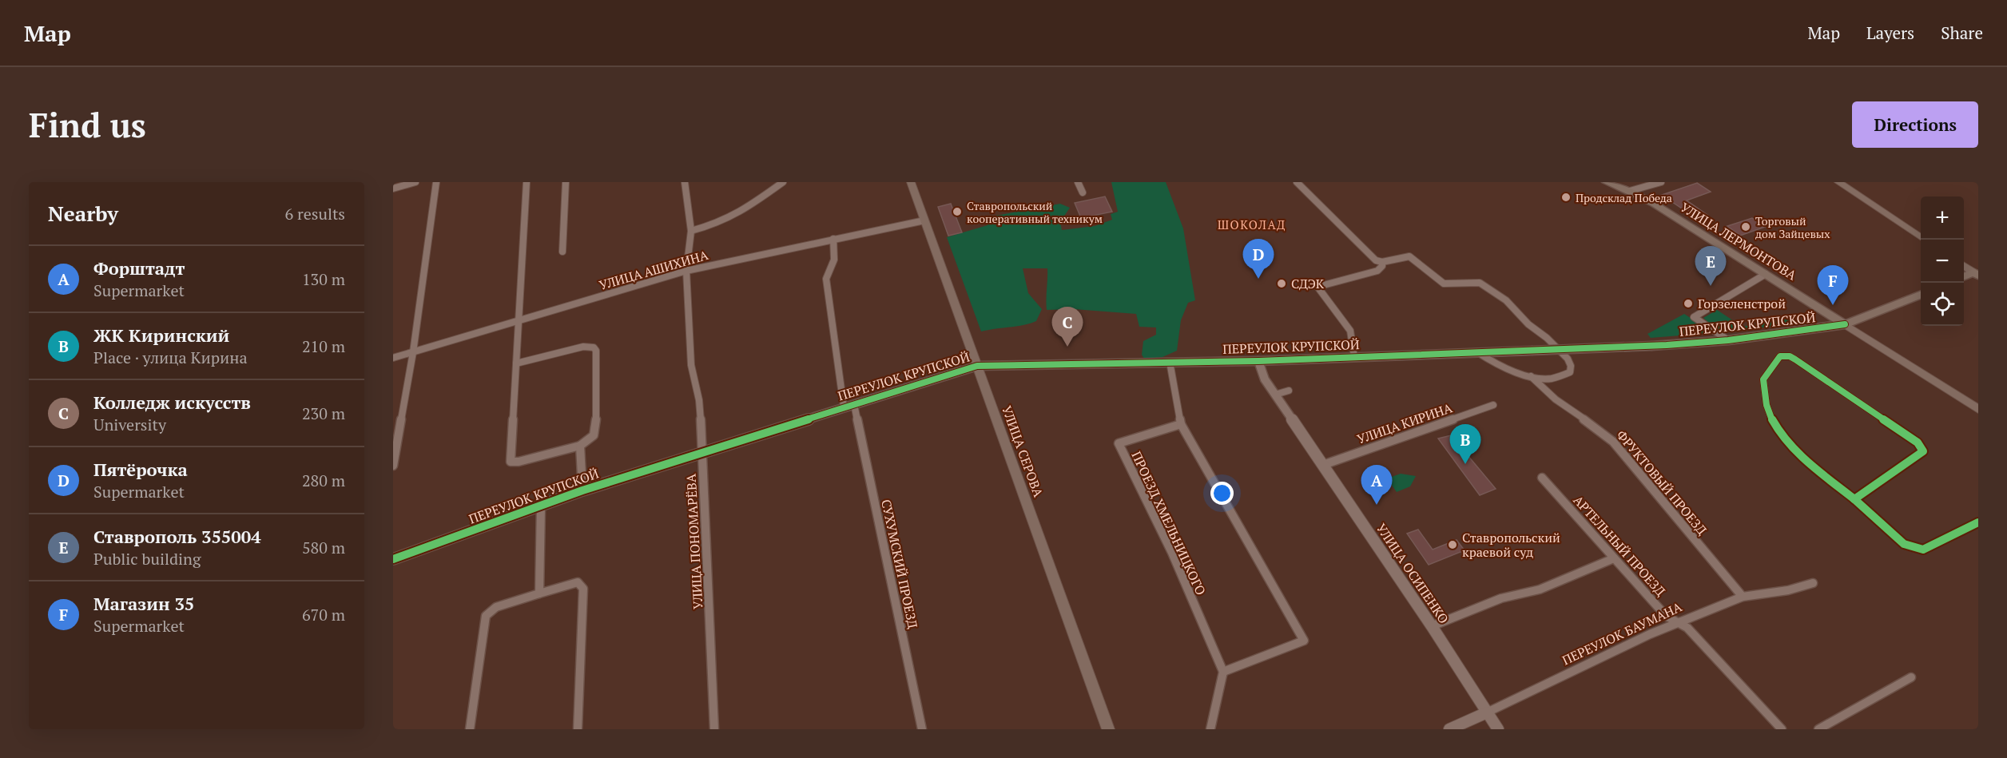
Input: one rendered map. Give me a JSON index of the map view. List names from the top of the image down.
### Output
{
  "streets": {
    "main road": ["УЛИЦА ЛЕРМОНТОВА", "УЛИЦА СЕРОВА"],
    "street": [
      "УЛИЦА АШИХИНА",
      "ПЕРЕУЛОК КРУПСКОЙ",
      "УЛИЦА КИРИНА",
      "ФРУКТОВЫЙ ПРОЕЗД",
      "ПРОЕЗД ХМЕЛЬНИЦКОГО",
      "УЛИЦА ПОНОМАРЁВА",
      "АРТЕЛЬНЫЙ ПРОЕЗД",
      "СУХУМСКИЙ ПРОЕЗД",
      "УЛИЦА ОСИПЕНКО",
      "ПЕРЕУЛОК БАУМАНА"
    ]
  },
  "crossings": [
    ["УЛИЦА ЛЕРМОНТОВА", "ПЕРЕУЛОК КРУПСКОЙ"],
    ["УЛИЦА АШИХИНА", "УЛИЦА СЕРОВА"],
    ["УЛИЦА АШИХИНА", "УЛИЦА ПОНОМАРЁВА"],
    ["ПЕРЕУЛОК КРУПСКОЙ", "УЛИЦА СЕРОВА"],
    ["ПЕРЕУЛОК КРУПСКОЙ", "УЛИЦА ПОНОМАРЁВА"],
    ["ПЕРЕУЛОК КРУПСКОЙ", "СУХУМСКИЙ ПРОЕЗД"],
    ["ПЕРЕУЛОК КРУПСКОЙ", "УЛИЦА ОСИПЕНКО"],
    ["УЛИЦА КИРИНА", "УЛИЦА ОСИПЕНКО"],
    ["ФРУКТОВЫЙ ПРОЕЗД", "ПЕРЕУЛОК БАУМАНА"],
    ["АРТЕЛЬНЫЙ ПРОЕЗД", "ПЕРЕУЛОК БАУМАНА"],
    ["УЛИЦА ОСИПЕНКО", "ПЕРЕУЛОК БАУМАНА"]
  ],
  "districts": ["ШОКОЛАД"],
  "places": [
    "Продсклад Победа",
    "Ставропольский кооперативный техникум",
    "Торговый дом Зайцевых",
    "СДЭК",
    "Горзеленстрой",
    "Ставропольский краевой суд"
  ],
  "page": {
    "header": "Map",
    "nav": ["Map", "Layers", "Share"],
    "buttons": "Directions",
    "title": "Find us",
    "heading": ["Nearby", "6 results"],
    "map_buttons": ["+", "−"],
    "pins": [
      "D",
      "E",
      "F",
      "C",
      "B",
      "A"
    ],
    "list": [
      {
        "mark": "A",
        "name": "Форштадт",
        "note": "Supermarket",
        "value": "130 m"
      },
      {
        "mark": "B",
        "name": "ЖК Киринский",
        "note": "Place · улица Кирина",
        "value": "210 m"
      },
      {
        "mark": "C",
        "name": "Колледж искусств",
        "note": "University",
        "value": "230 m"
      },
      {
        "mark": "D",
        "name": "Пятёрочка",
        "note": "Supermarket",
        "value": "280 m"
      },
      {
        "mark": "E",
        "name": "Ставрополь 355004",
        "note": "Public building",
        "value": "580 m"
      },
      {
        "mark": "F",
        "name": "Магазин 35",
        "note": "Supermarket",
        "value": "670 m"
      }
    ]
  }
}
